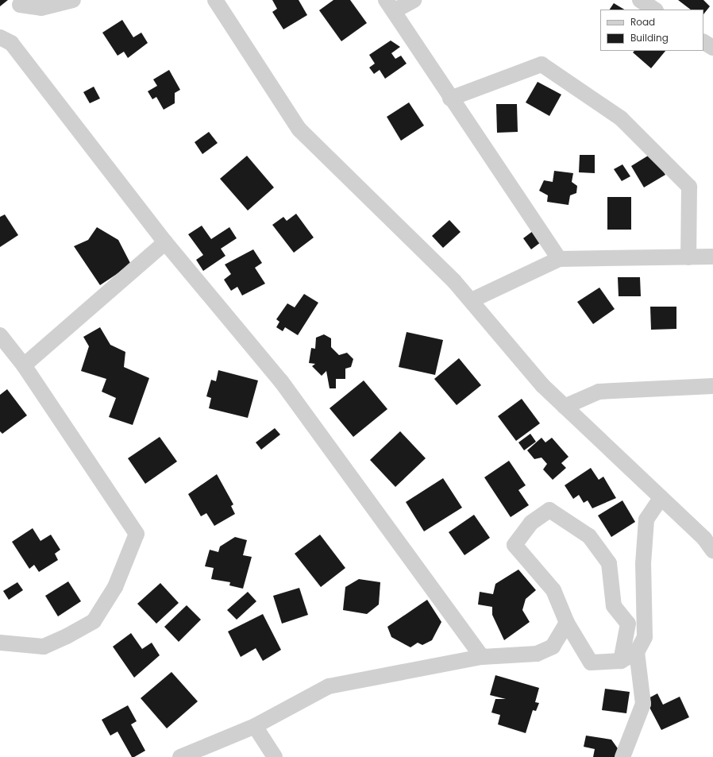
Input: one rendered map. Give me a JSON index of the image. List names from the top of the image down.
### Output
{
  "legend": ["Road", "Building"]
}
